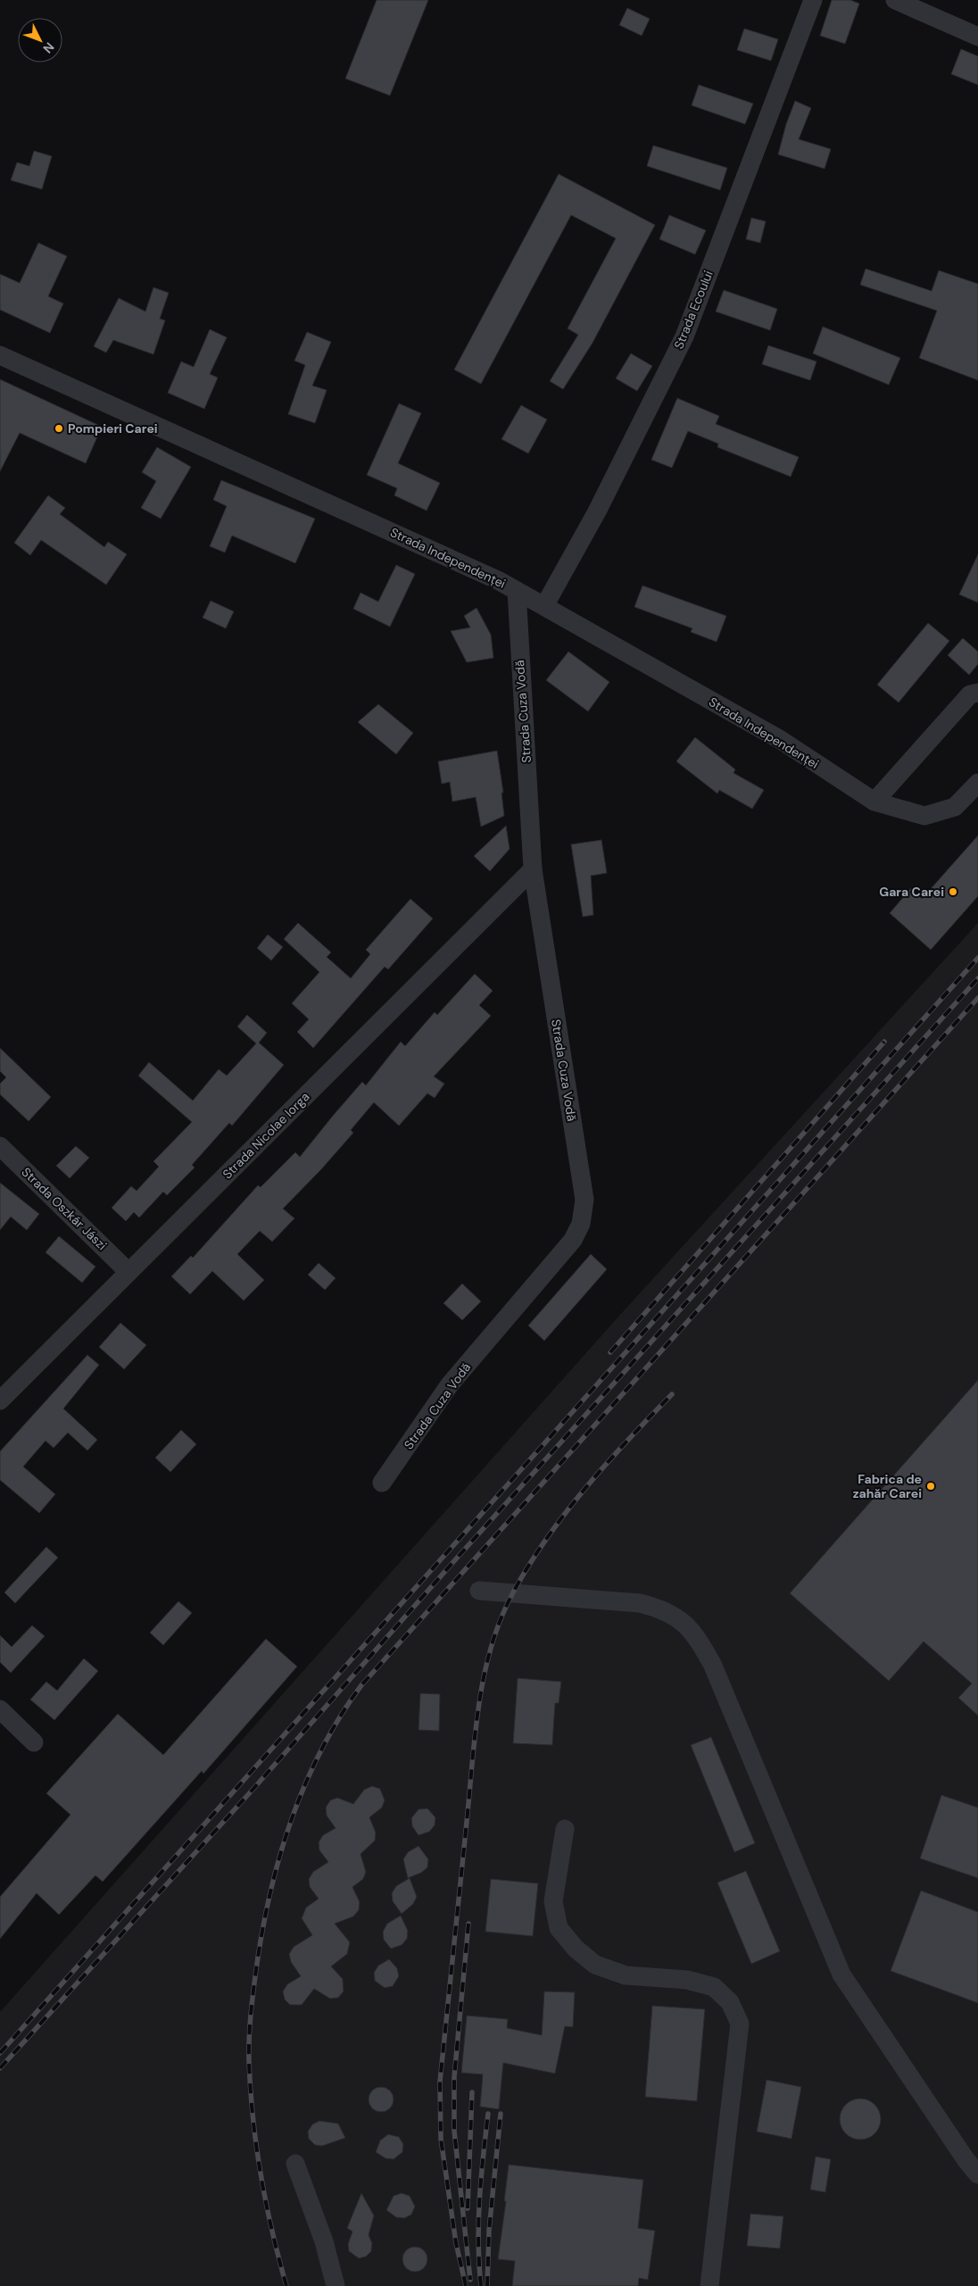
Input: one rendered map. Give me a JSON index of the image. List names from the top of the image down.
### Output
{
  "streets": {
    "street": [
      "Strada Ecoului",
      "Strada Independenței",
      "Strada Cuza Vodă",
      "Strada Nicolae Iorga",
      "Strada Oszkár Jászi"
    ]
  },
  "crossings": [
    ["Strada Ecoului", "Strada Independenței"],
    ["Strada Independenței", "Strada Cuza Vodă"],
    ["Strada Cuza Vodă", "Strada Nicolae Iorga"],
    ["Strada Nicolae Iorga", "Strada Oszkár Jászi"]
  ],
  "places": ["Pompieri Carei", "Gara Carei", "Fabrica de zahăr Carei"],
  "north": "bottom right"
}
